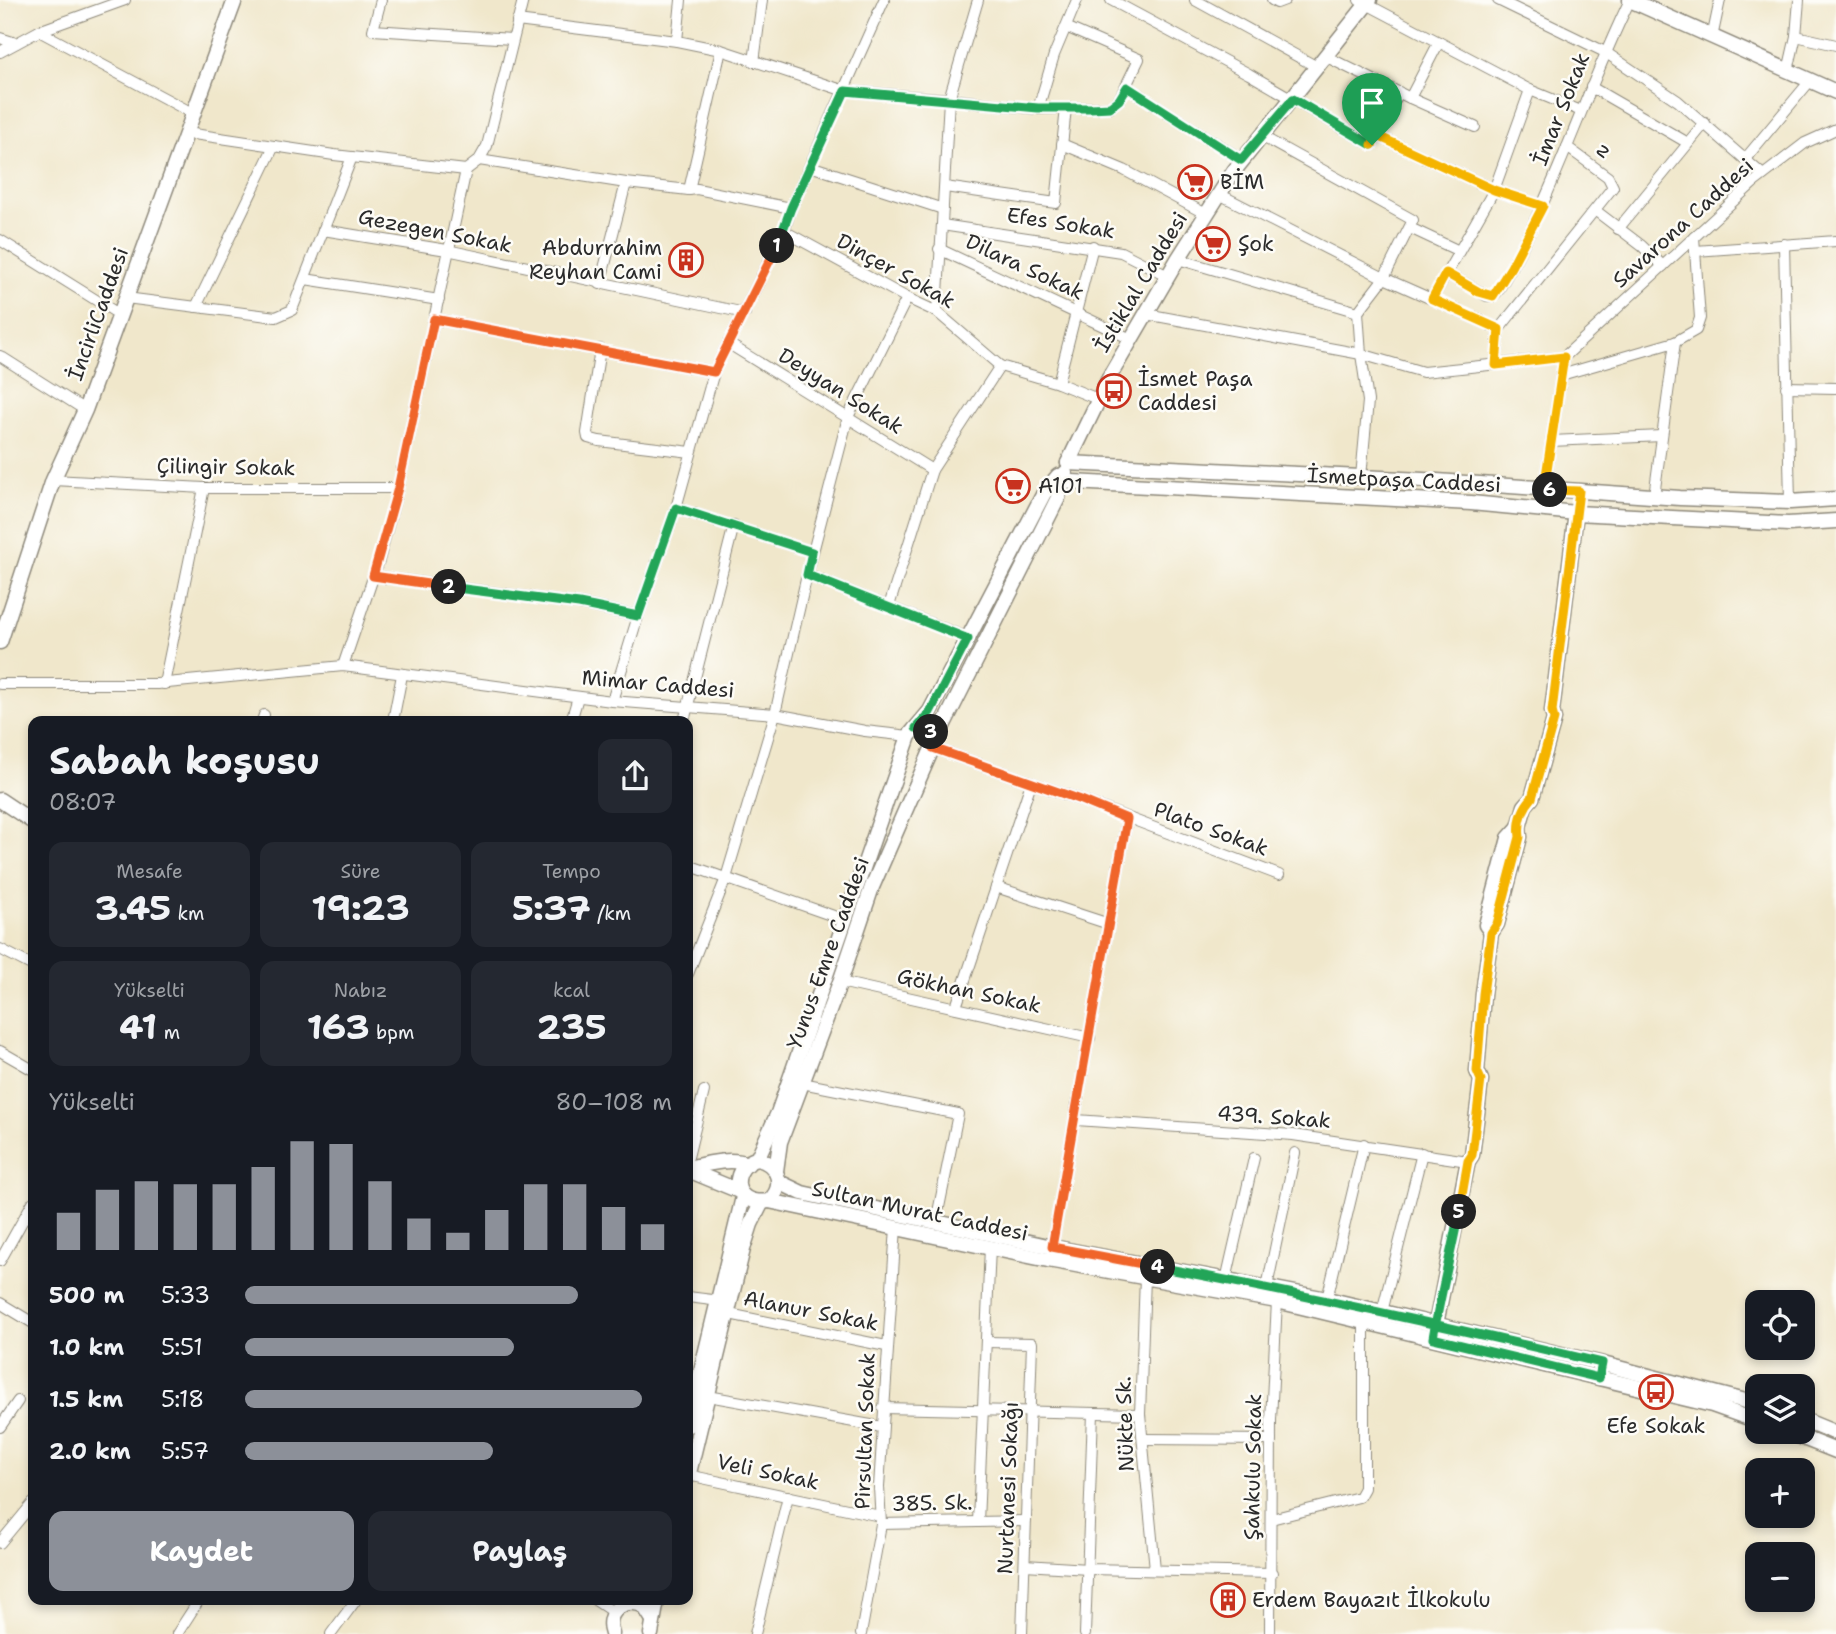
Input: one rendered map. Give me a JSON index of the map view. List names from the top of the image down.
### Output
{
  "streets": {
    "main road": [
      "İstiklal Caddesi",
      "İncirliCaddesi",
      "İsmetpaşa Caddesi",
      "Yunus Emre Caddesi",
      "Sultan Murat Caddesi"
    ],
    "street": [
      "İmar Sokak",
      "z",
      "Efes Sokak",
      "Savarona Caddesi",
      "Gezegen Sokak",
      "Dilara Sokak",
      "Dinçer Sokak",
      "Deyyan Sokak",
      "Çilingir Sokak",
      "Mimar Caddesi",
      "Plato Sokak",
      "Gökhan Sokak",
      "439. Sokak",
      "Alanur Sokak",
      "Nükte Sk.",
      "Pirsultan Sokak",
      "Şahkulu Sokak",
      "Veli Sokak",
      "Nurtanesi Sokağı",
      "385. Sk."
    ]
  },
  "crossings": [
    ["İmar Sokak", "z"],
    ["Efes Sokak", "İstiklal Caddesi"],
    ["Dilara Sokak", "İstiklal Caddesi"],
    ["Dinçer Sokak", "İstiklal Caddesi"],
    ["İstiklal Caddesi", "İsmetpaşa Caddesi"],
    ["İstiklal Caddesi", "Yunus Emre Caddesi"],
    ["İncirliCaddesi", "Çilingir Sokak"],
    ["İsmetpaşa Caddesi", "Yunus Emre Caddesi"],
    ["Mimar Caddesi", "Plato Sokak"],
    ["Mimar Caddesi", "Yunus Emre Caddesi"],
    ["Plato Sokak", "Yunus Emre Caddesi"],
    ["Yunus Emre Caddesi", "Gökhan Sokak"],
    ["Yunus Emre Caddesi", "Sultan Murat Caddesi"],
    ["Sultan Murat Caddesi", "Nükte Sk."],
    ["Sultan Murat Caddesi", "Pirsultan Sokak"],
    ["Sultan Murat Caddesi", "Şahkulu Sokak"],
    ["Alanur Sokak", "Pirsultan Sokak"],
    ["Pirsultan Sokak", "Veli Sokak"],
    ["Pirsultan Sokak", "385. Sk."],
    ["Veli Sokak", "385. Sk."],
    ["Nurtanesi Sokağı", "385. Sk."]
  ],
  "places": {
    "supermarket": ["BİM", "Şok", "A101"],
    "building": ["Abdurrahim Reyhan Cami", "Erdem Bayazıt İlkokulu"],
    "bus stop": ["İsmet Paşa Caddesi", "Efe Sokak"]
  },
  "page": {
    "pins": [
      "1",
      "6",
      "2",
      "3",
      "5",
      "4"
    ],
    "heading": ["Sabah koşusu", "08:07"],
    "stats": [
      ["Mesafe", "3.45 km"],
      ["Süre", "19:23"],
      ["Tempo", "5:37 /km"],
      ["Yükselti", "41 m"],
      ["Nabız", "163 bpm"],
      ["kcal", "235"]
    ],
    "chart": ["Yükselti", "80–108 m"],
    "list": [
      {
        "name": "500 m",
        "note": "5:33"
      },
      {
        "name": "1.0 km",
        "note": "5:51"
      },
      {
        "name": "1.5 km",
        "note": "5:18"
      },
      {
        "name": "2.0 km",
        "note": "5:57"
      }
    ],
    "map_buttons": ["+", "−"],
    "buttons": ["Kaydet", "Paylaş"]
  }
}
